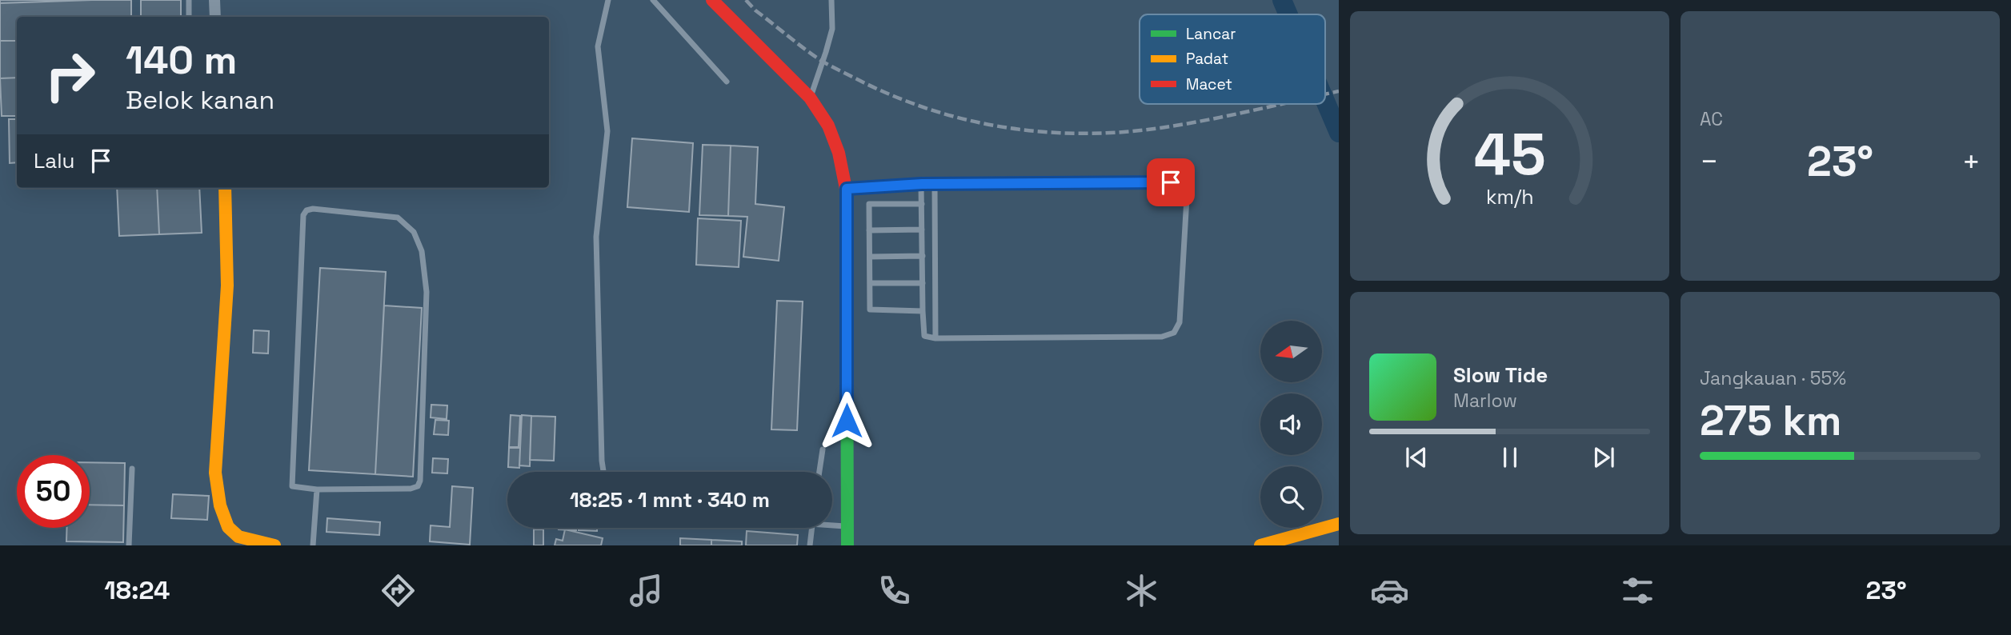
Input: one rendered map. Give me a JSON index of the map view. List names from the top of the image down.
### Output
{
  "legend": ["Lancar", "Padat", "Macet"],
  "north": "left",
  "page": {
    "tile": [
      "AC",
      ["Jangkauan · 55%", "275 km"]
    ],
    "turn": ["140 m", "Belok kanan"],
    "then": "Lalu",
    "heat": ["−", "23°", "+"],
    "song": ["Slow Tide", "Marlow"],
    "limit": "50",
    "trip": "18:25 · 1 mnt · 340 m",
    "tabs": ["18:24", "23°"],
    "gauge": ["45", "km/h"]
  }
}
